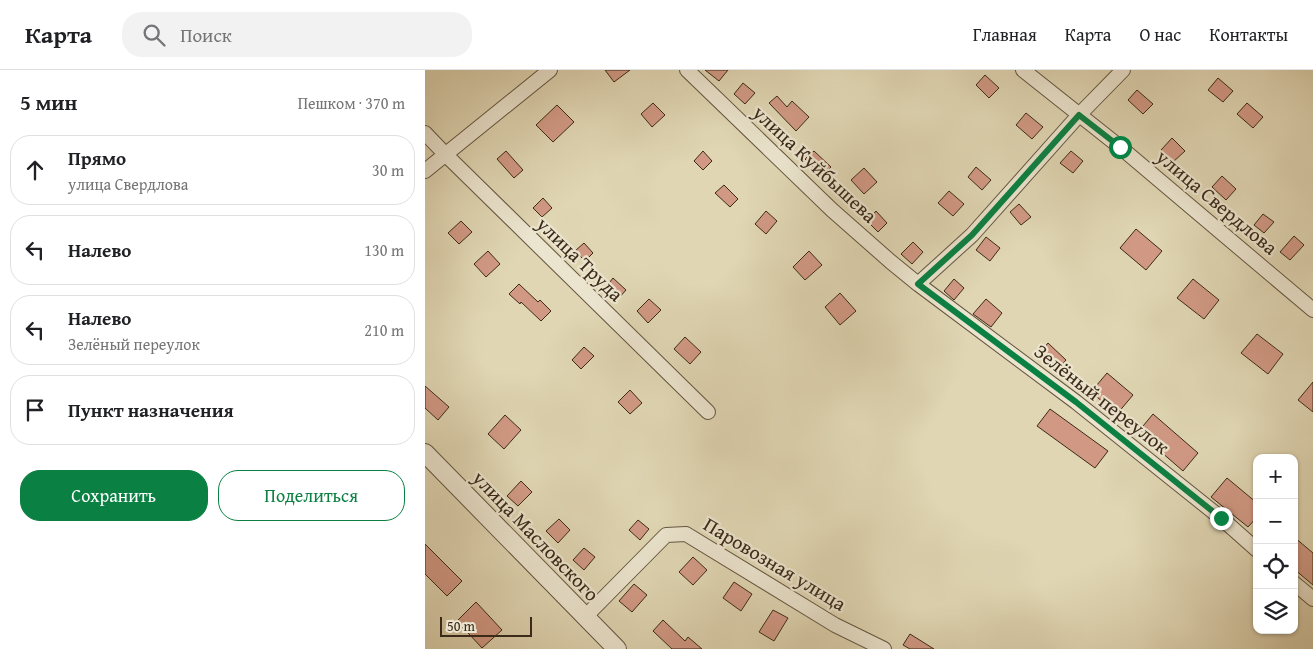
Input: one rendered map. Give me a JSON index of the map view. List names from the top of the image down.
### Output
{
  "streets": {
    "street": [
      "улица Куйбышева",
      "улица Свердлова",
      "улица Труда",
      "Зелёный переулок",
      "улица Масловского",
      "Паровозная улица"
    ]
  },
  "crossings": [
    ["улица Куйбышева", "Зелёный переулок"],
    ["улица Масловского", "Паровозная улица"]
  ],
  "scale_bar": "50 m",
  "page": {
    "header": "Карта",
    "search": "Поиск",
    "nav": [
      "Главная",
      "Карта",
      "О нас",
      "Контакты"
    ],
    "heading": ["5 мин", "Пешком · 370 m"],
    "list": [
      ["Прямо", "улица Свердлова", "30 m"],
      ["Налево", "130 m"],
      ["Налево", "Зелёный переулок", "210 m"],
      "Пункт назначения"
    ],
    "map_buttons": ["+", "−"],
    "buttons": ["Сохранить", "Поделиться"],
    "scale": "50 m"
  }
}
